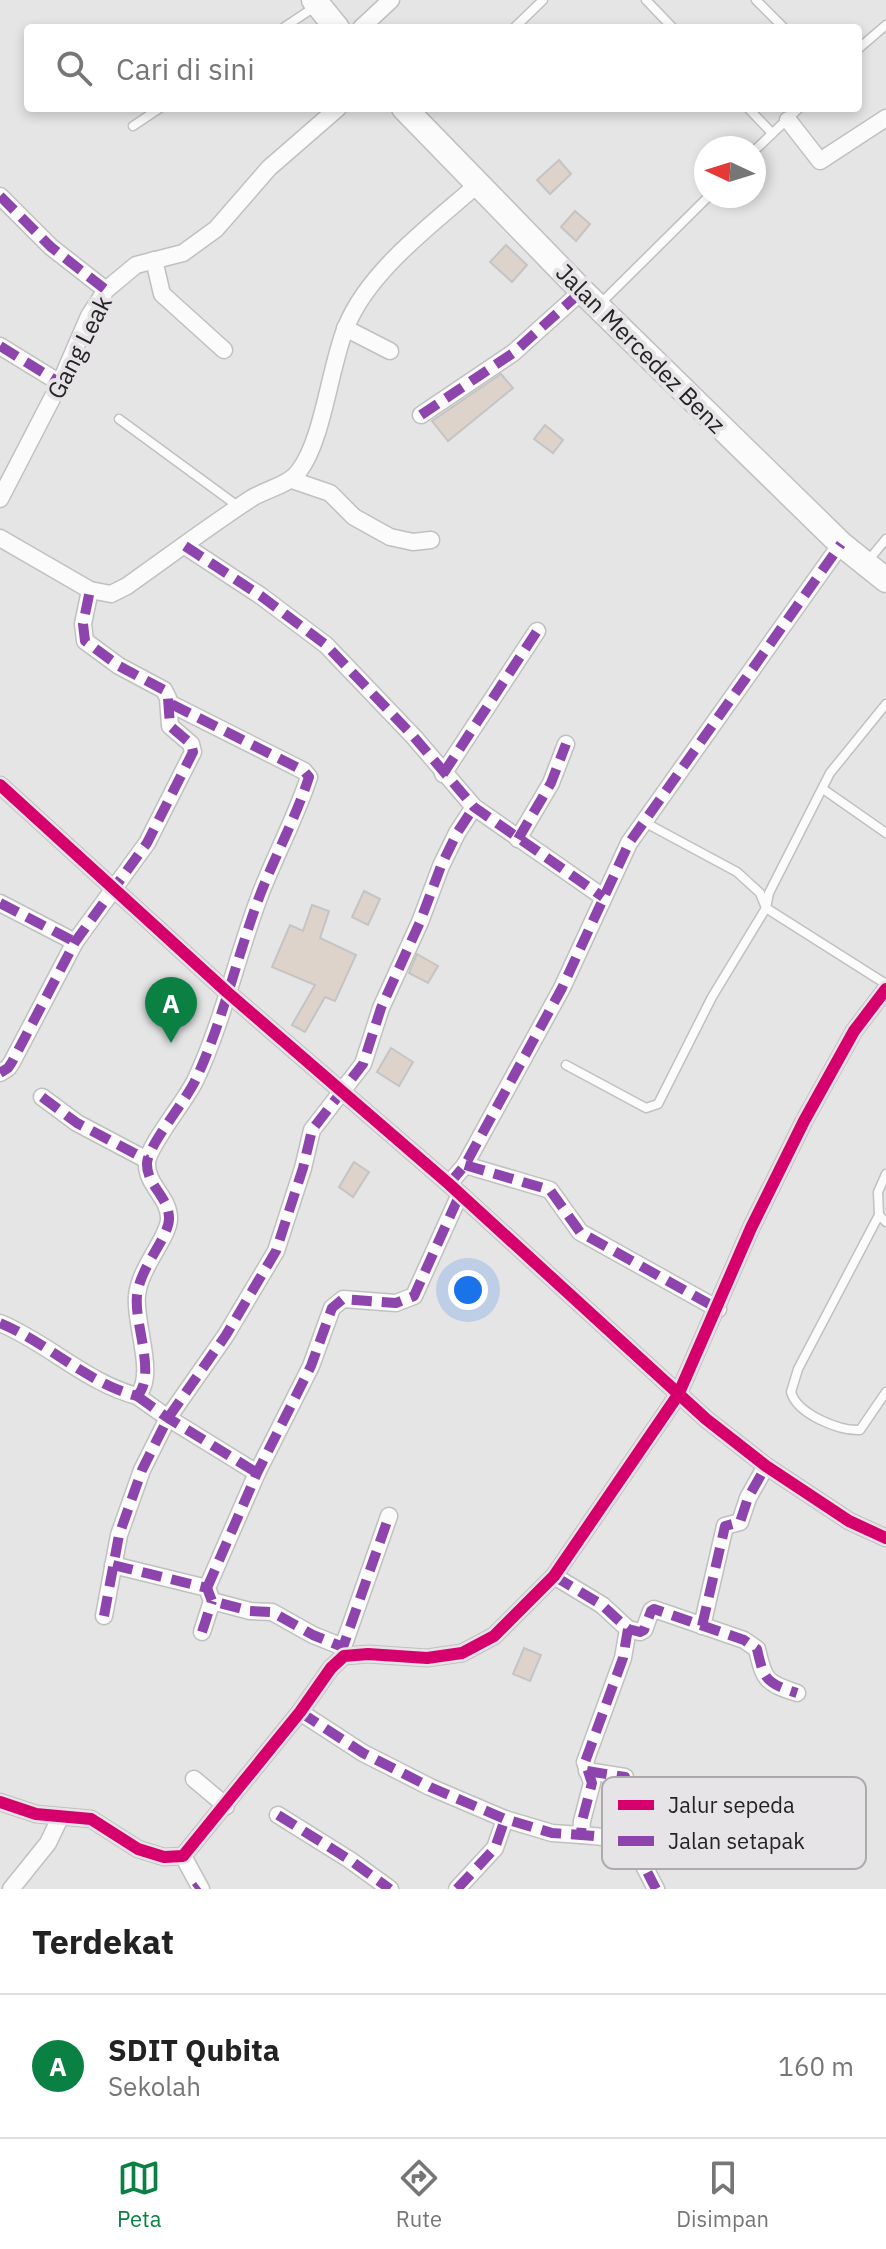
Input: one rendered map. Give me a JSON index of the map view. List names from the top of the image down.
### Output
{
  "streets": {
    "main road": ["Jalan Mercedez Benz"],
    "street": ["Gang Leak"]
  },
  "legend": ["Jalur sepeda", "Jalan setapak"],
  "north": "left",
  "page": {
    "search": "Cari di sini",
    "pins": "A",
    "heading": "Terdekat",
    "list": [
      {
        "mark": "A",
        "name": "SDIT Qubita",
        "note": "Sekolah",
        "value": "160 m"
      }
    ],
    "nav": ["Peta", "Rute", "Disimpan"]
  }
}
